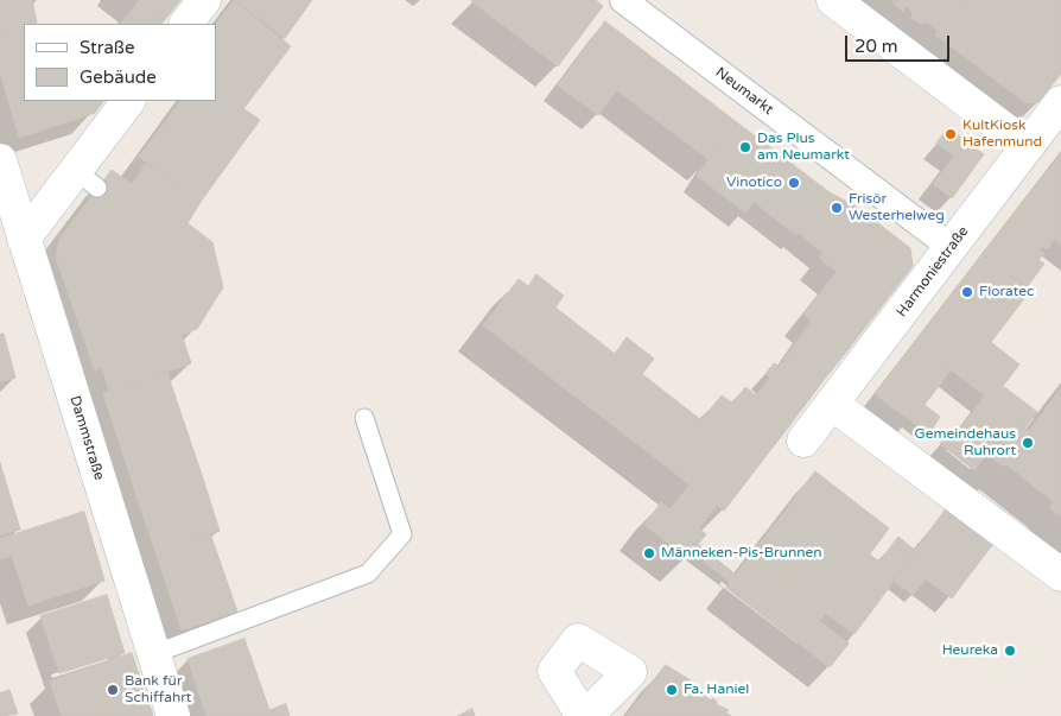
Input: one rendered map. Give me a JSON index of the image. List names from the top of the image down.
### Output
{
  "streets": {
    "street": ["Neumarkt", "Harmoniestraße", "Dammstraße"]
  },
  "crossings": [
    ["Neumarkt", "Harmoniestraße"]
  ],
  "places": [
    "KultKiosk Hafenmund",
    "Das Plus am Neumarkt",
    "Vinotico",
    "Frisör Westerhelweg",
    "Floratec",
    "Gemeindehaus Ruhrort",
    "Männeken-Pis-Brunnen",
    "Heureka",
    "Bank für Schiffahrt",
    "Fa. Haniel"
  ],
  "legend": ["Straße", "Gebäude"],
  "scale_bar": "20 m"
}
